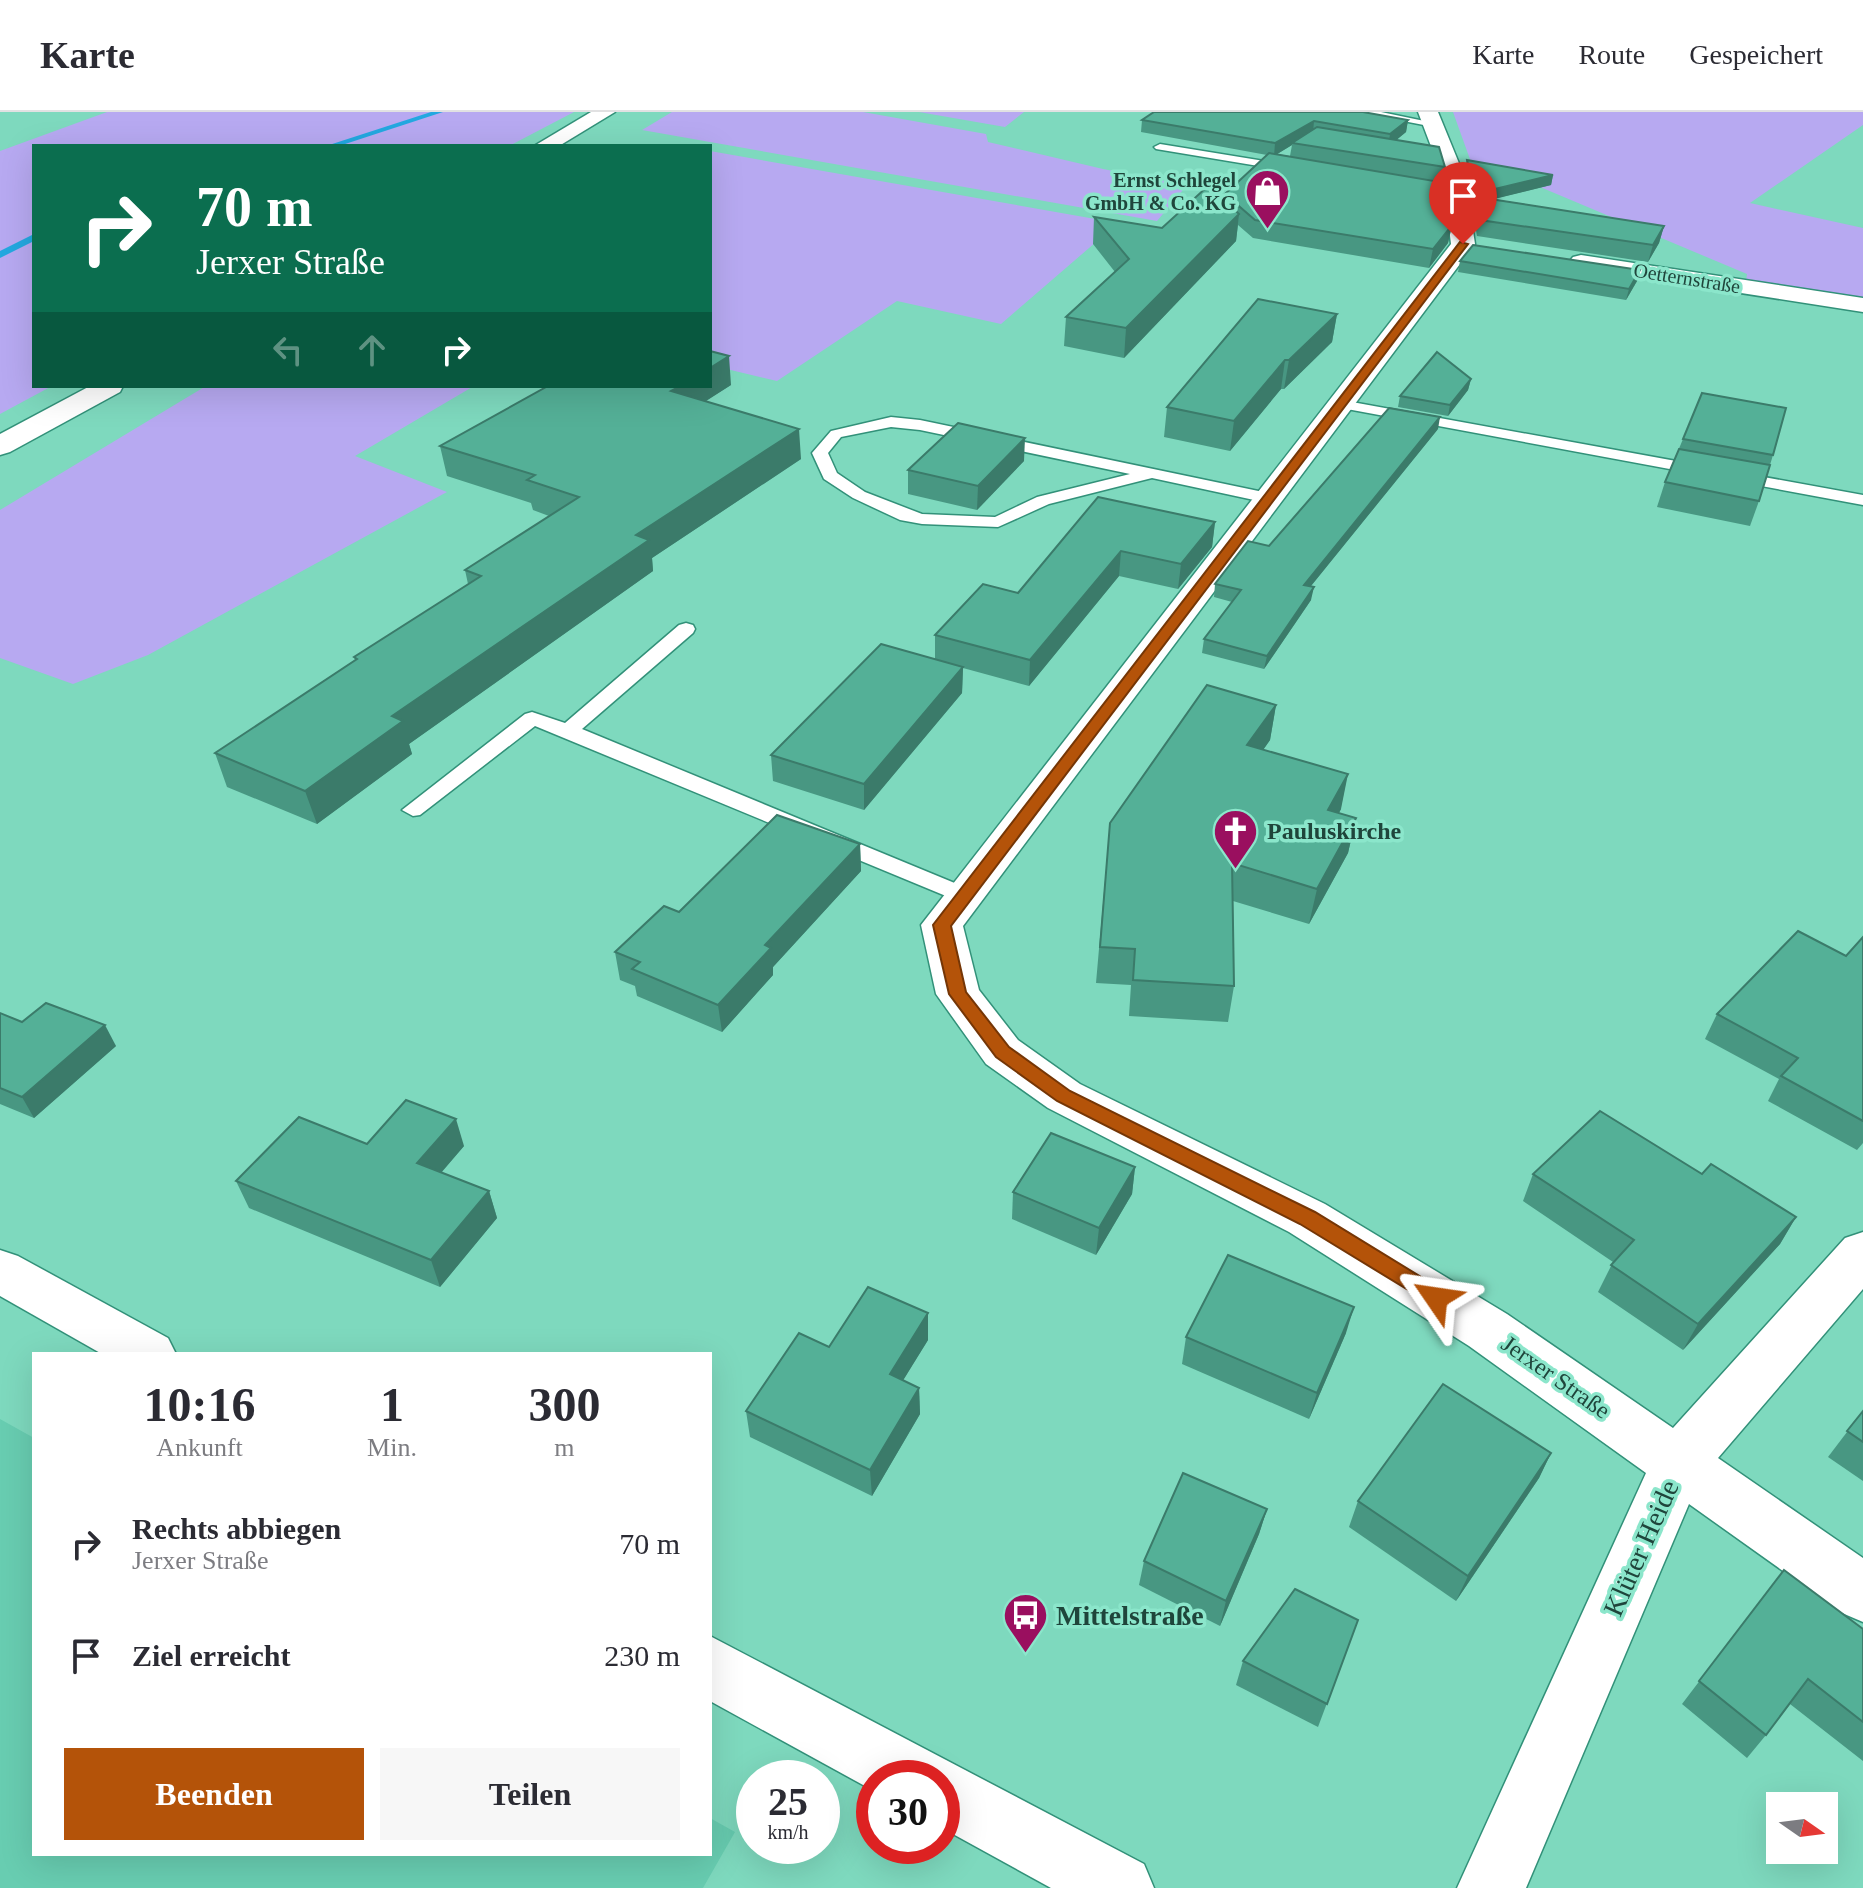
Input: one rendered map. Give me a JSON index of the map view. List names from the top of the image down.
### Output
{
  "streets": {
    "street": ["Oetternstraße", "Jerxer Straße", "Klüter Heide"]
  },
  "crossings": [
    ["Jerxer Straße", "Klüter Heide"]
  ],
  "places": {
    "shop": ["Ernst Schlegel GmbH & Co. KG"],
    "church": ["Pauluskirche"],
    "bus stop": ["Mittelstraße"]
  },
  "north": "right",
  "page": {
    "header": "Karte",
    "nav": ["Karte", "Route", "Gespeichert"],
    "turn": ["70 m", "Jerxer Straße"],
    "eta": [
      "10:16",
      "Ankunft",
      "1",
      "Min.",
      "300",
      "m"
    ],
    "list": [
      {
        "name": "Rechts abbiegen",
        "note": "Jerxer Straße",
        "value": "70 m"
      },
      {
        "name": "Ziel erreicht",
        "value": "230 m"
      }
    ],
    "buttons": ["Beenden", "Teilen"],
    "speed": "25 km/h",
    "limit": "30"
  }
}
